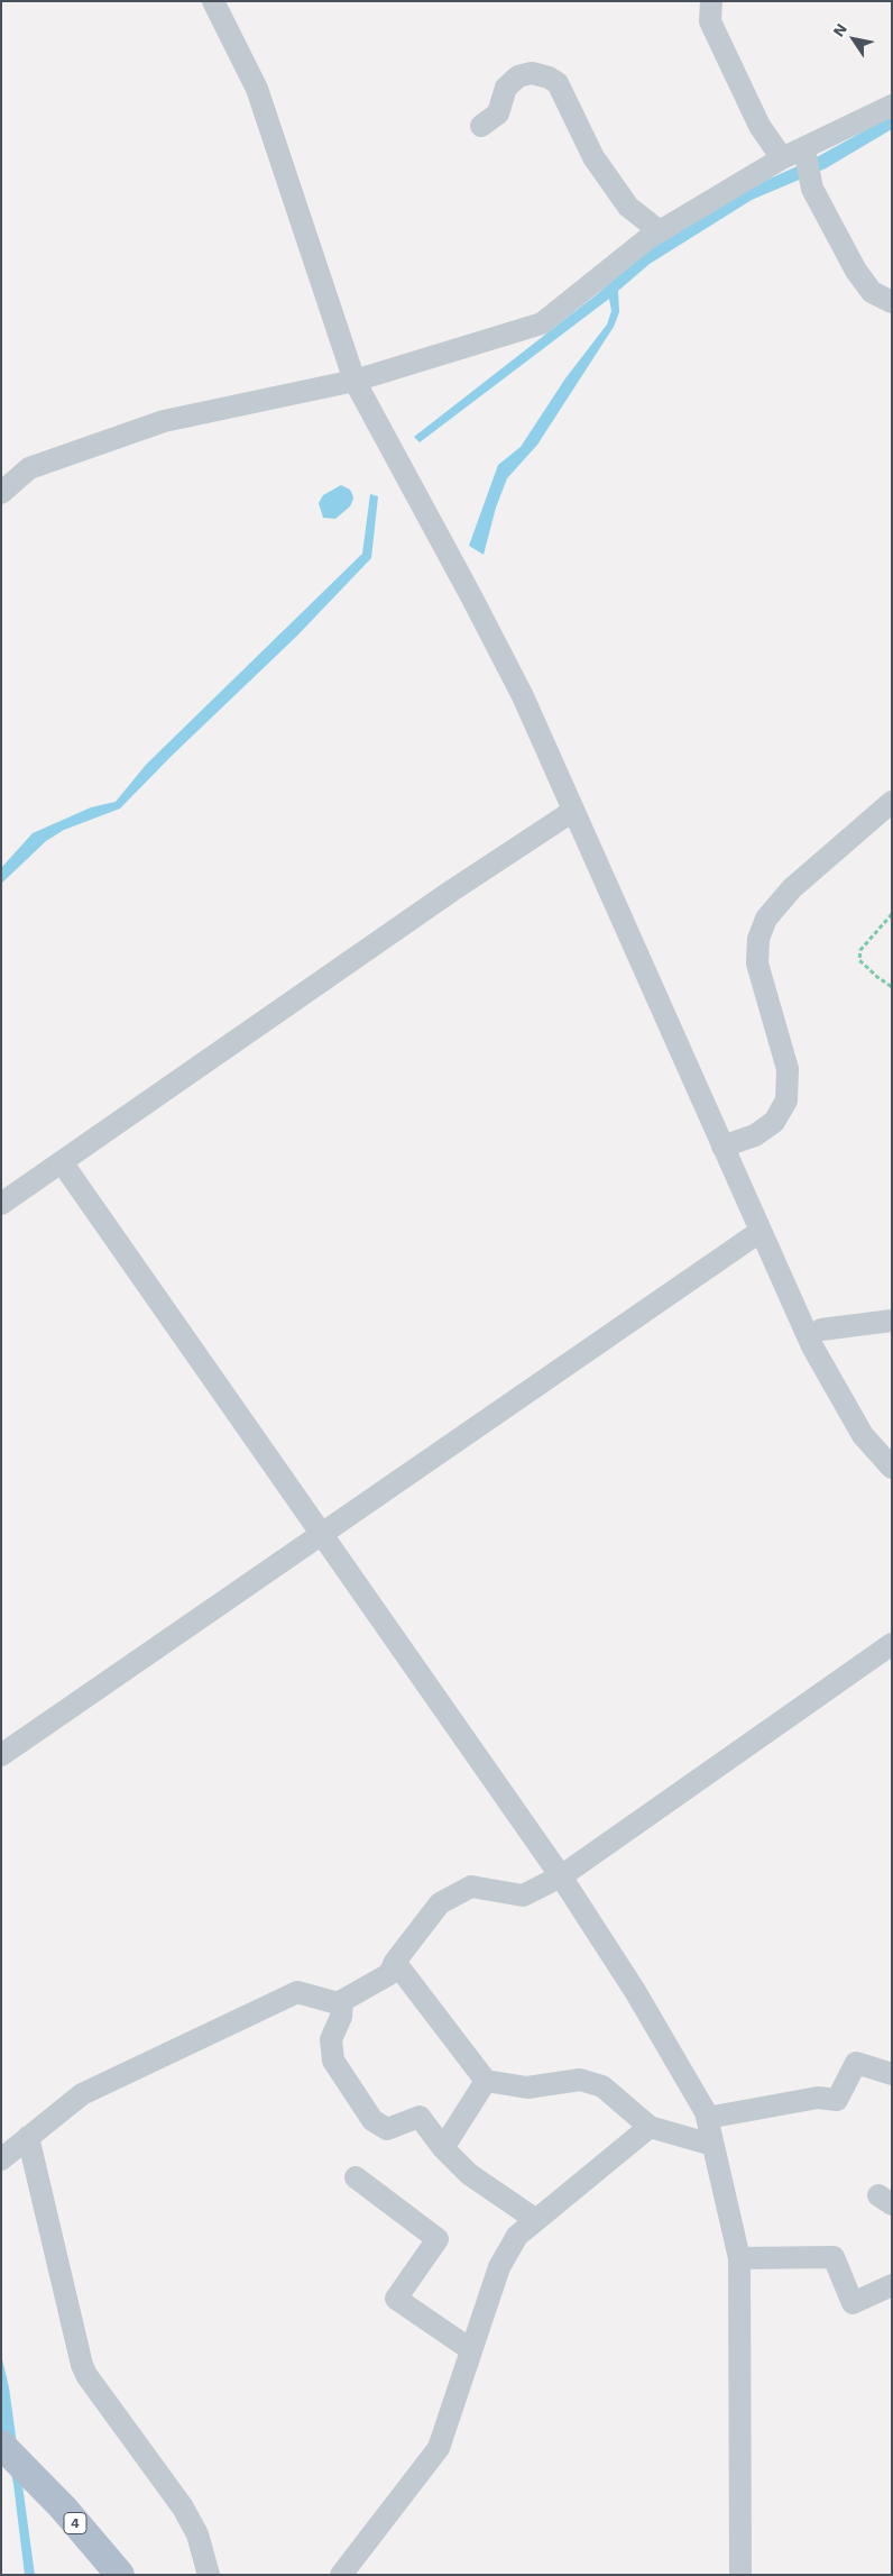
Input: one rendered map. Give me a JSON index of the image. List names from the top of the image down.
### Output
{
  "streets": {
    "main road": ["4"]
  },
  "north": "top left"
}
